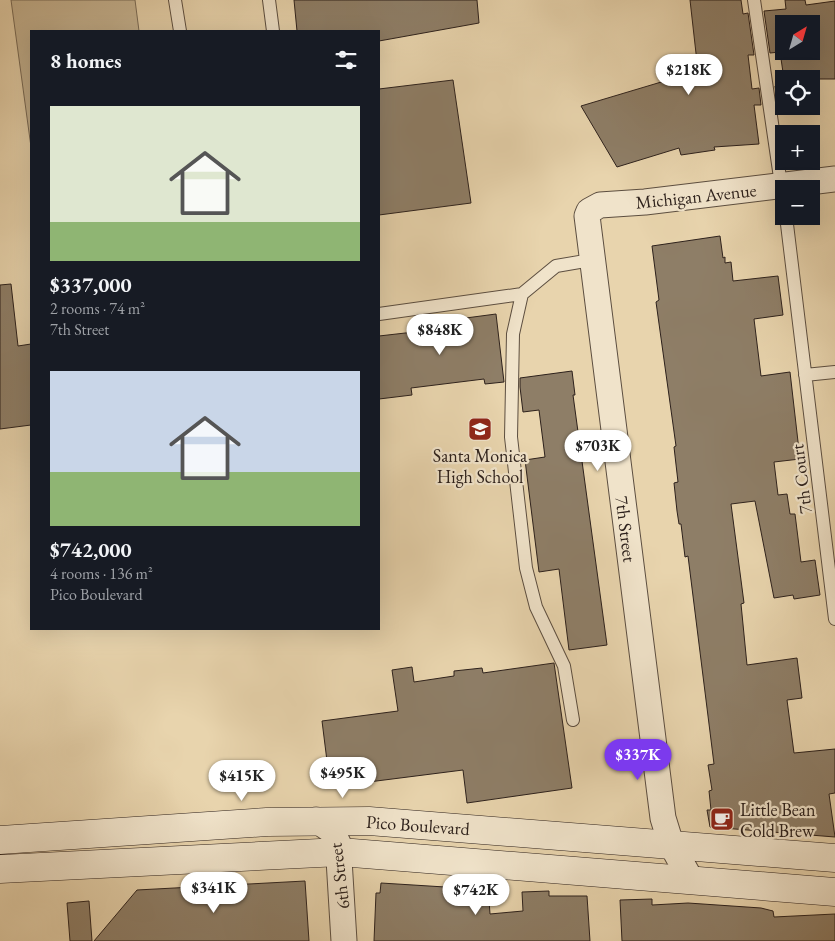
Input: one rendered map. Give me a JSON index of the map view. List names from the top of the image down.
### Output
{
  "streets": {
    "main road": ["Pico Boulevard"],
    "street": ["Michigan Avenue", "7th Street", "6th Street"],
    "lane": ["7th Court"]
  },
  "crossings": [
    ["Michigan Avenue", "7th Street"],
    ["7th Street", "Pico Boulevard"],
    ["Pico Boulevard", "6th Street"]
  ],
  "places": {
    "school or university": ["Santa Monica High School"],
    "cafe": ["Little Bean Cold Brew"]
  },
  "north": "top right",
  "page": {
    "map_buttons": ["+", "−"],
    "heading": "8 homes",
    "price": [
      "$218K",
      "$848K",
      "$703K",
      "$337K",
      "$495K",
      "$415K",
      "$341K",
      "$742K"
    ],
    "list": [
      {
        "name": "$337,000",
        "note": "2 rooms · 74 m² · 7th Street"
      },
      {
        "name": "$742,000",
        "note": "4 rooms · 136 m² · Pico Boulevard"
      }
    ]
  }
}
